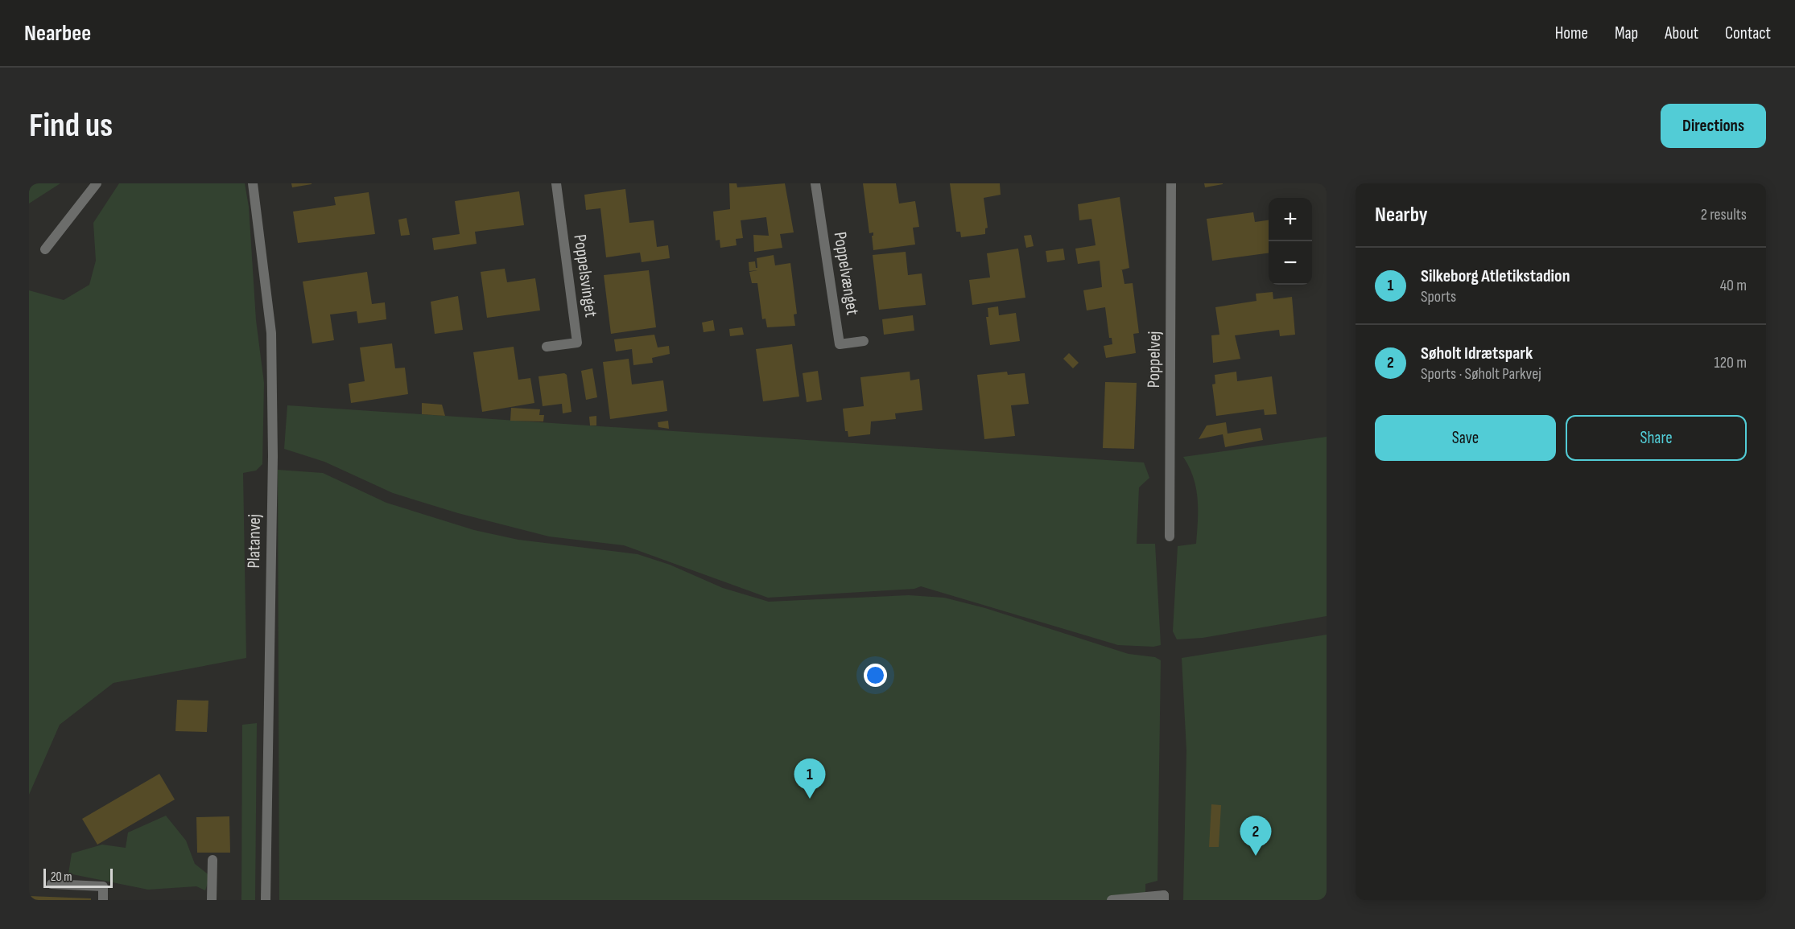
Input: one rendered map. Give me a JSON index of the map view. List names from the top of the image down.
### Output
{
  "streets": {
    "street": [
      "Poppelvænget",
      "Poppelsvinget",
      "Poppelvej",
      "Platanvej"
    ]
  },
  "scale_bar": "20 m",
  "page": {
    "header": "Nearbee",
    "nav": [
      "Home",
      "Map",
      "About",
      "Contact"
    ],
    "buttons": [
      "Directions",
      ["Save", "Share"]
    ],
    "title": "Find us",
    "heading": ["Nearby", "2 results"],
    "map_buttons": ["+", "−"],
    "list": [
      {
        "mark": "1",
        "name": "Silkeborg Atletikstadion",
        "note": "Sports",
        "value": "40 m"
      },
      {
        "mark": "2",
        "name": "Søholt Idrætspark",
        "note": "Sports · Søholt Parkvej",
        "value": "120 m"
      }
    ],
    "pins": ["1", "2"],
    "scale": "20 m"
  }
}
